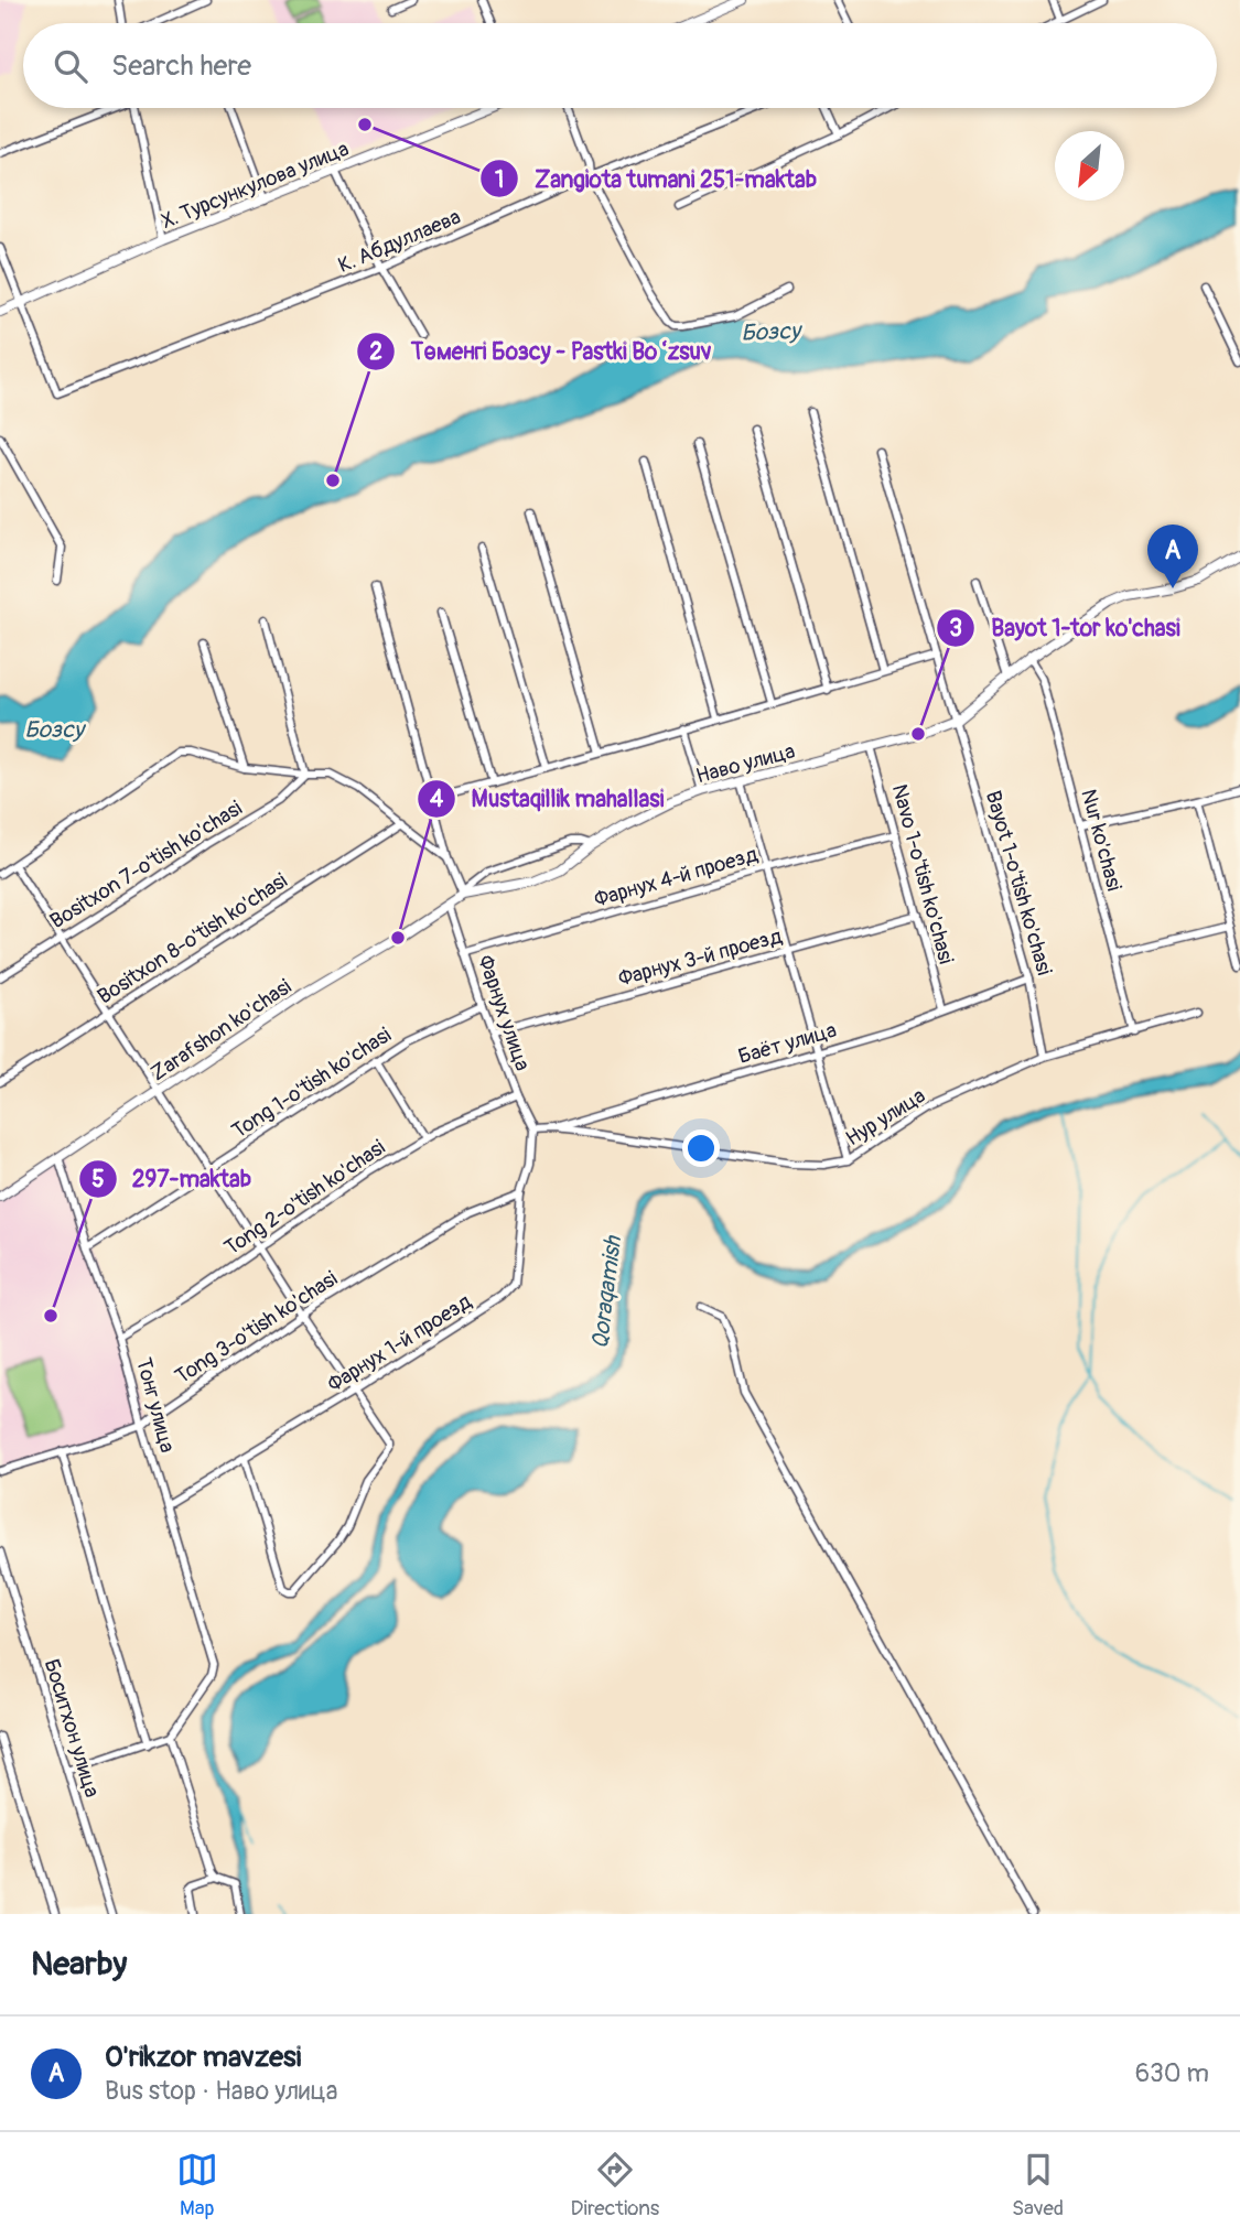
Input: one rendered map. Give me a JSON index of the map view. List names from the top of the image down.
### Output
{
  "streets": {
    "street": [
      "Х. Турсункулова улица",
      "К. Абдуллаева",
      "Наво улица",
      "Nur ko'chasi",
      "Bositxon 7-o'tish ko'chasi",
      "Navo 1-o'tish ko'chasi",
      "Фарнух 4-й проезд",
      "Bayot 1-o'tish ko'chasi",
      "Bositxon 8-o'tish ko'chasi",
      "Фарнух 3-й проезд",
      "Фарнух улица",
      "Zarafshon ko'chasi",
      "Баёт улица",
      "Tong 1-o'tish ko'chasi",
      "Нур улица",
      "Tong 2-o'tish ko'chasi",
      "Tong 3-o'tish ko'chasi",
      "Фарнух 1-й проезд",
      "Тонг улица",
      "Боситхон улица"
    ]
  },
  "crossings": [
    ["Х. Турсункулова улица", "К. Абдуллаева"],
    ["Наво улица", "Nur ko'chasi"],
    ["Наво улица", "Navo 1-o'tish ko'chasi"],
    ["Наво улица", "Bayot 1-o'tish ko'chasi"],
    ["Наво улица", "Zarafshon ko'chasi"],
    ["Nur ko'chasi", "Нур улица"],
    ["Navo 1-o'tish ko'chasi", "Фарнух 4-й проезд"],
    ["Navo 1-o'tish ko'chasi", "Фарнух 3-й проезд"],
    ["Navo 1-o'tish ko'chasi", "Баёт улица"],
    ["Фарнух 4-й проезд", "Фарнух улица"],
    ["Bayot 1-o'tish ko'chasi", "Баёт улица"],
    ["Bayot 1-o'tish ko'chasi", "Нур улица"],
    ["Фарнух 3-й проезд", "Фарнух улица"],
    ["Фарнух улица", "Zarafshon ko'chasi"],
    ["Фарнух улица", "Tong 1-o'tish ko'chasi"],
    ["Фарнух улица", "Нур улица"],
    ["Фарнух улица", "Tong 2-o'tish ko'chasi"],
    ["Фарнух улица", "Фарнух 1-й проезд"],
    ["Zarafshon ko'chasi", "Тонг улица"],
    ["Баёт улица", "Нур улица"],
    ["Tong 1-o'tish ko'chasi", "Тонг улица"],
    ["Нур улица", "Фарнух 1-й проезд"],
    ["Tong 2-o'tish ko'chasi", "Тонг улица"],
    ["Tong 3-o'tish ko'chasi", "Фарнух 1-й проезд"],
    ["Tong 3-o'tish ko'chasi", "Тонг улица"],
    ["Фарнух 1-й проезд", "Тонг улица"]
  ],
  "water": ["Бозсу", "Qoraqamish"],
  "places": [
    "Zangiota tumani 251-maktab",
    "Төменгі Бозсу - Pastki Boʻzsuv",
    "Bayot 1-tor ko'chasi",
    "Mustaqillik mahallasi",
    "297-maktab"
  ],
  "north": "bottom left",
  "page": {
    "search": "Search here",
    "pins": "A",
    "heading": "Nearby",
    "list": [
      {
        "mark": "A",
        "name": "O'rikzor mavzesi",
        "note": "Bus stop · Наво улица",
        "value": "630 m"
      }
    ],
    "nav": ["Map", "Directions", "Saved"]
  }
}
